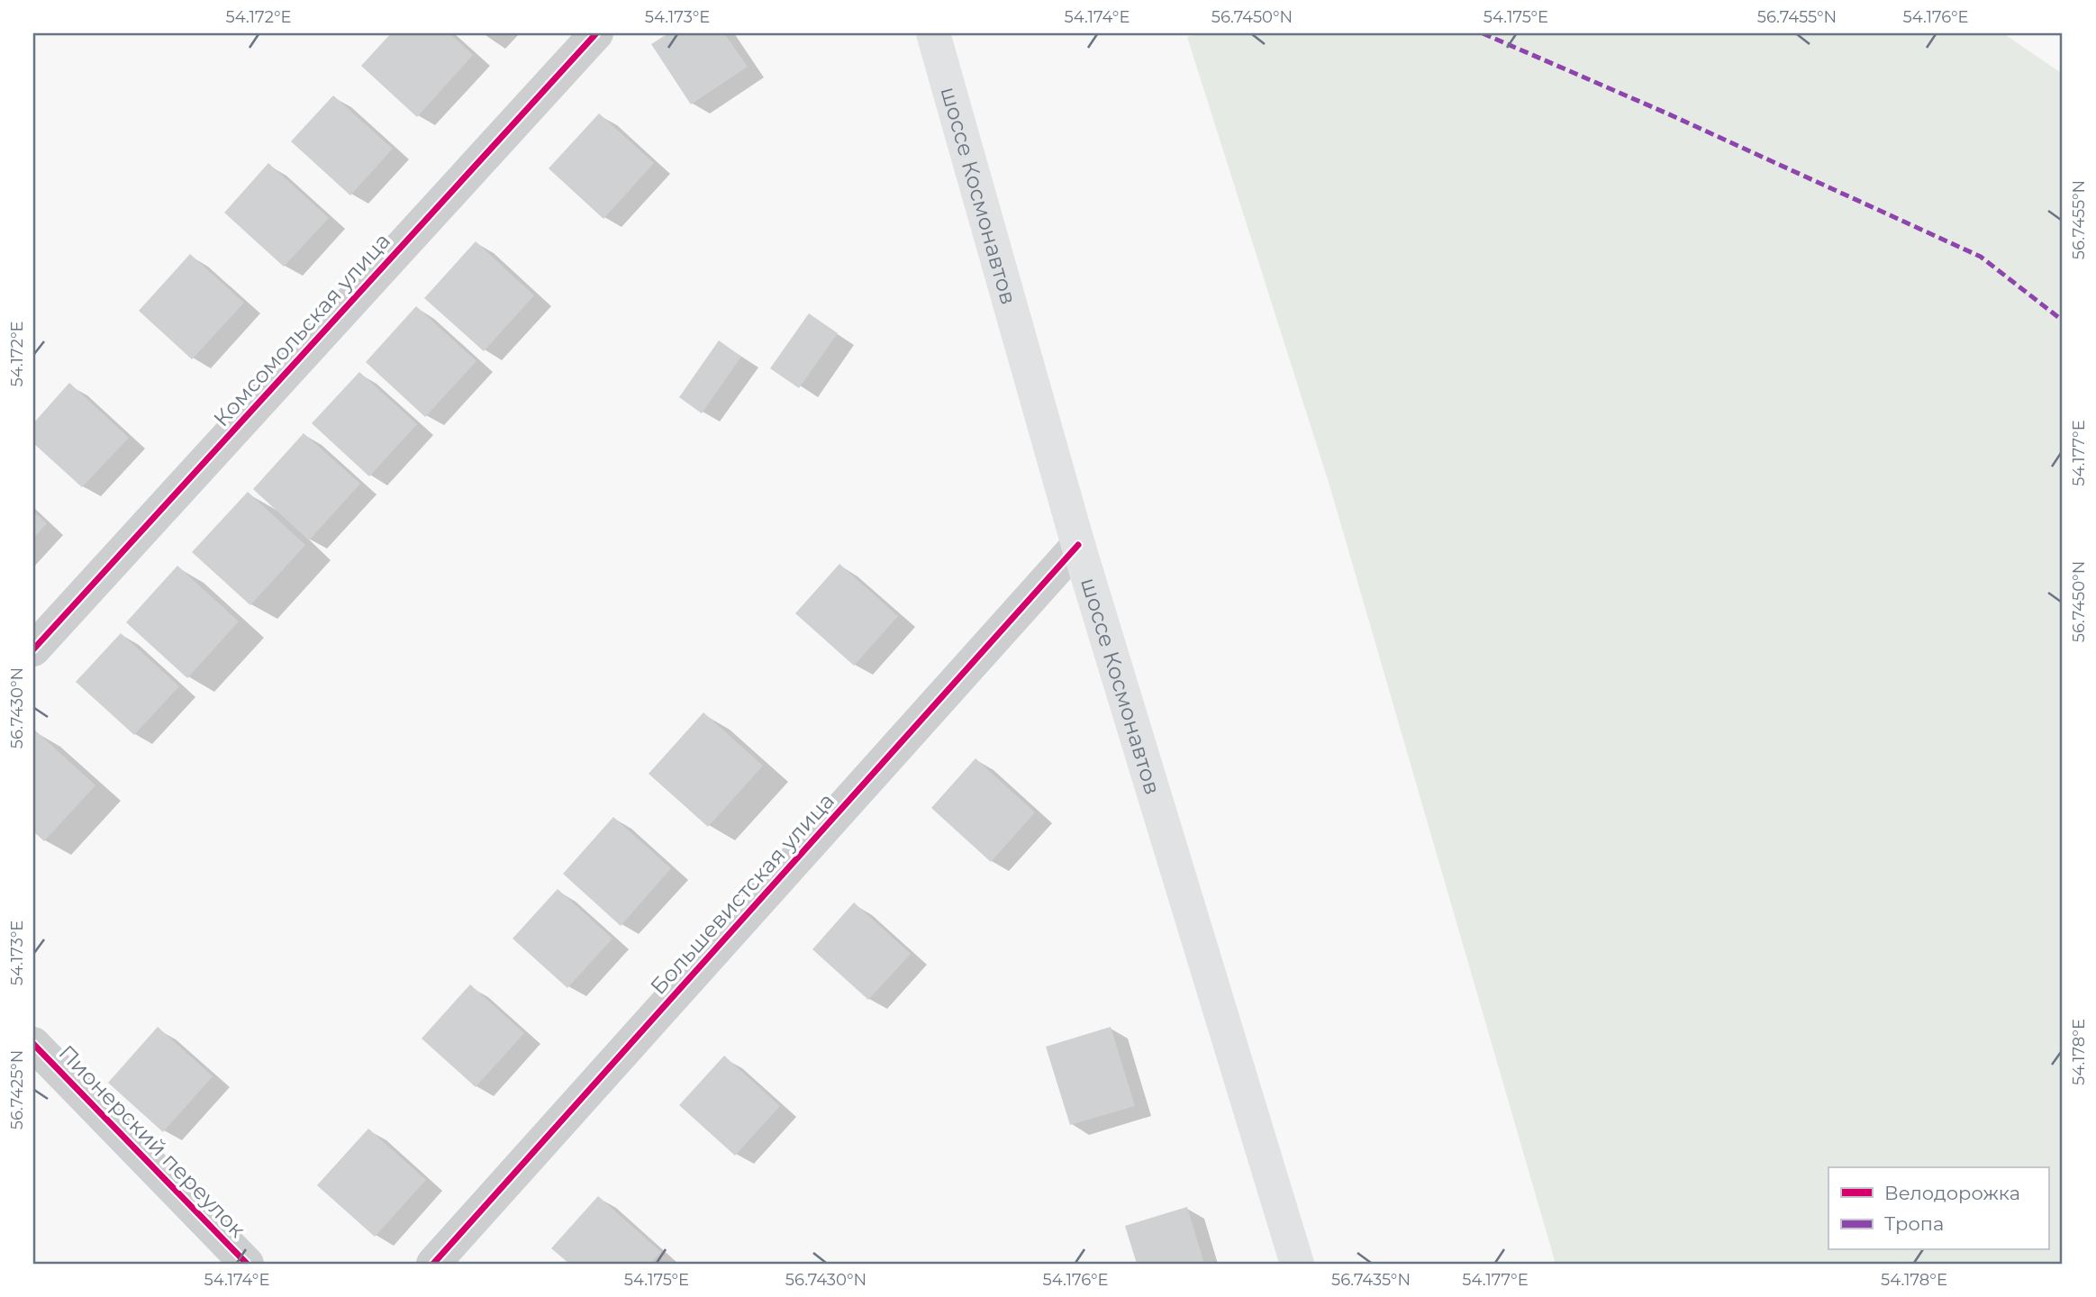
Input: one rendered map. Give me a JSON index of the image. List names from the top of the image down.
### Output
{
  "streets": {
    "main road": ["шоссе Космонавтов"],
    "street": ["Комсомольская улица", "Большевистская улица", "Пионерский переулок"]
  },
  "crossings": [
    ["шоссе Космонавтов", "Большевистская улица"]
  ],
  "legend": ["Велодорожка", "Тропа"],
  "coordinates": [
    "54.172°E",
    "54.173°E",
    "54.174°E",
    "56.7450°N",
    "54.175°E",
    "56.7455°N",
    "54.176°E",
    "54.177°E",
    "56.7430°N",
    "54.178°E",
    "56.7425°N",
    "56.7435°N"
  ]
}
